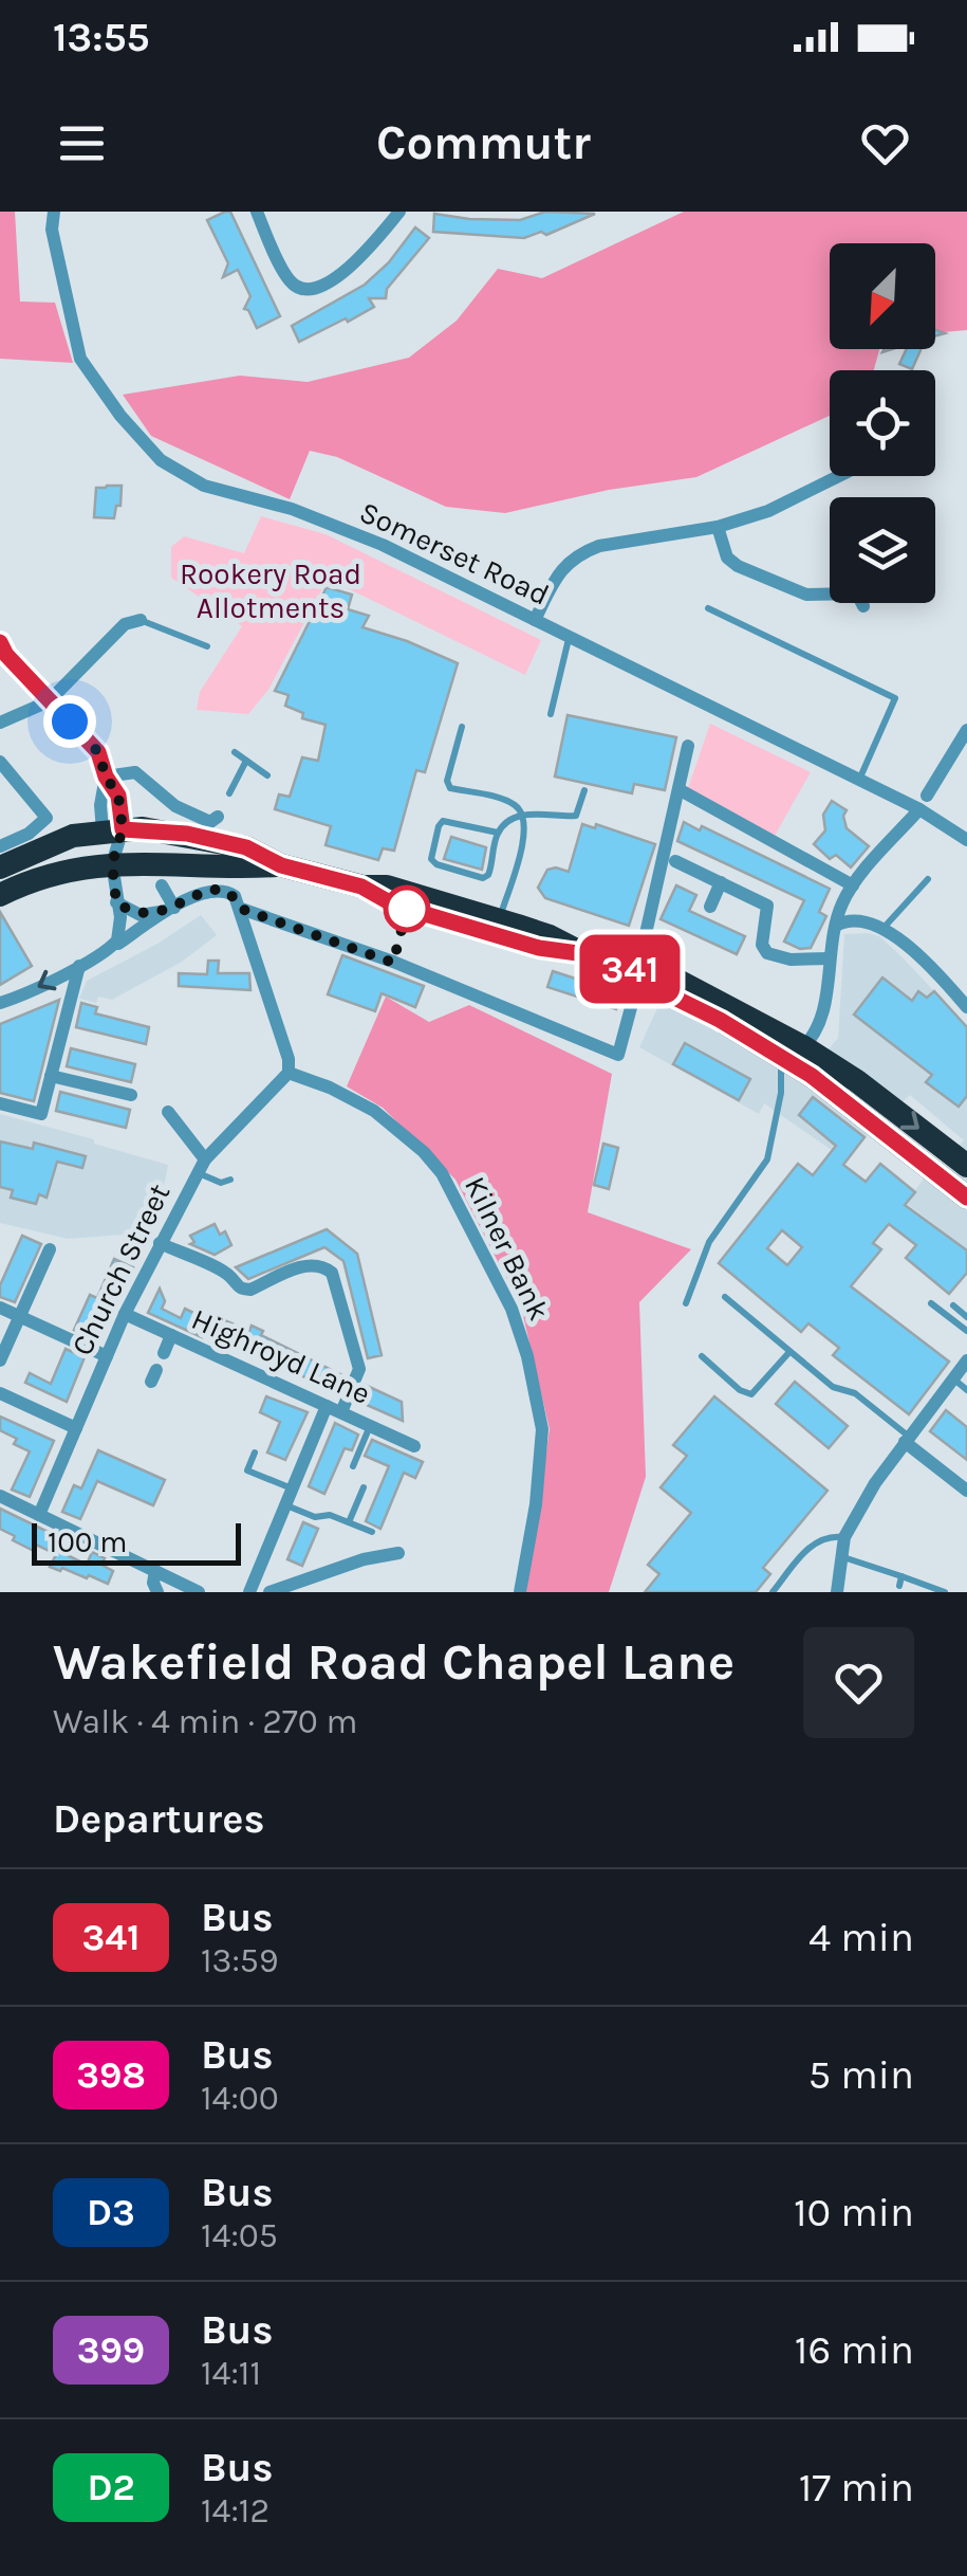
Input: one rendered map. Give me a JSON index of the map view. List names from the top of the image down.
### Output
{
  "streets": {
    "street": [
      "Somerset Road",
      "Kilner Bank",
      "Church Street",
      "Highroyd Lane"
    ]
  },
  "crossings": [
    ["Kilner Bank", "Church Street"],
    ["Church Street", "Highroyd Lane"]
  ],
  "parks": ["Rookery Road Allotments"],
  "lines": ["bus line 341"],
  "scale_bar": "100 m",
  "north": "bottom left",
  "page": {
    "status": "13:55",
    "header": "Commutr",
    "on_map": "341",
    "scale": "100 m",
    "heading": [
      ["Wakefield Road Chapel Lane", "Walk · 4 min · 270 m"],
      "Departures"
    ],
    "list": [
      {
        "mark": "341",
        "name": "Bus",
        "note": "13:59",
        "value": "4 min"
      },
      {
        "mark": "398",
        "name": "Bus",
        "note": "14:00",
        "value": "5 min"
      },
      {
        "mark": "D3",
        "name": "Bus",
        "note": "14:05",
        "value": "10 min"
      },
      {
        "mark": "399",
        "name": "Bus",
        "note": "14:11",
        "value": "16 min"
      },
      {
        "mark": "D2",
        "name": "Bus",
        "note": "14:12",
        "value": "17 min"
      }
    ]
  }
}
